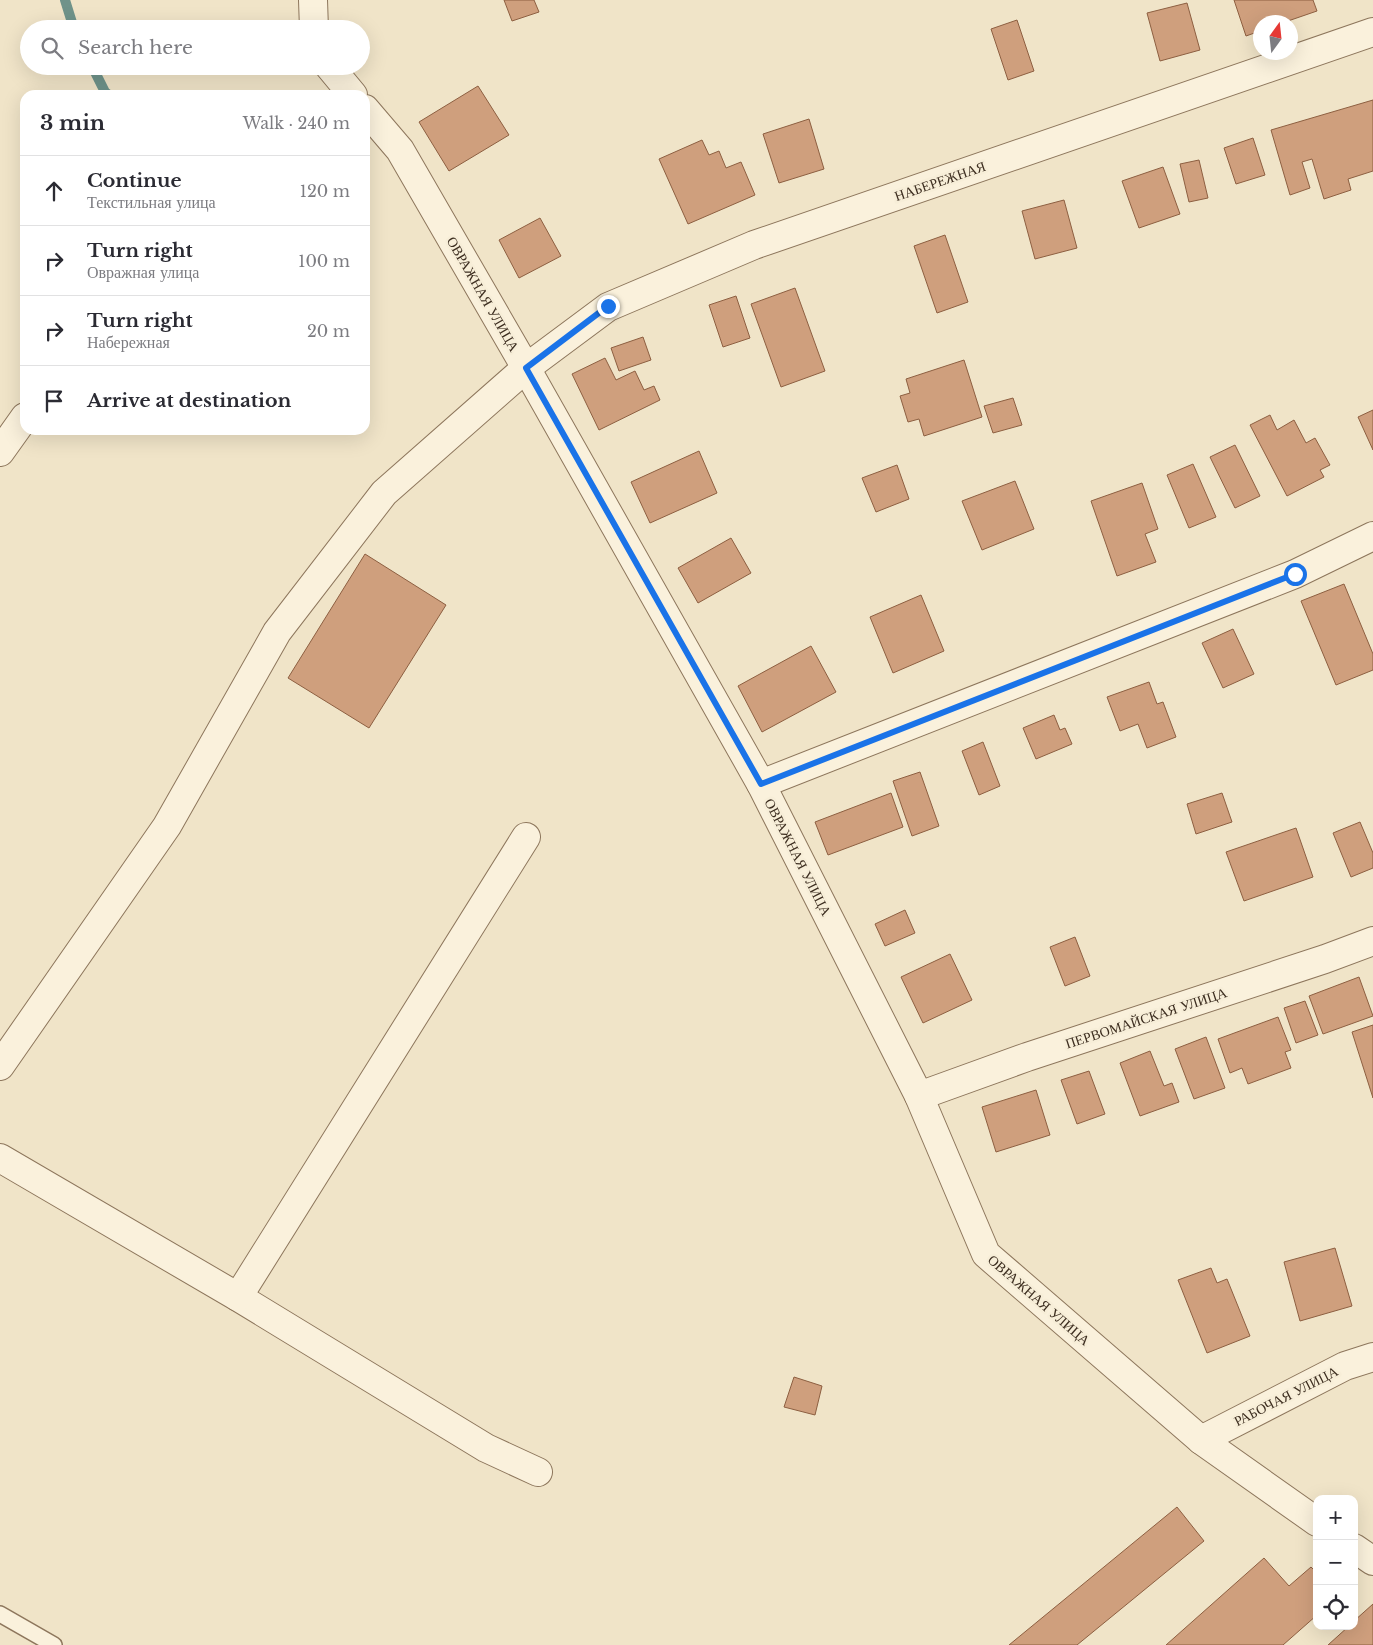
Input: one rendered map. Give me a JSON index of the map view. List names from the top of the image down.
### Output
{
  "streets": {
    "street": [
      "НАБЕРЕЖНАЯ",
      "ОВРАЖНАЯ УЛИЦА",
      "ПЕРВОМАЙСКАЯ УЛИЦА",
      "РАБОЧАЯ УЛИЦА"
    ]
  },
  "crossings": [
    ["НАБЕРЕЖНАЯ", "ОВРАЖНАЯ УЛИЦА"],
    ["ОВРАЖНАЯ УЛИЦА", "ПЕРВОМАЙСКАЯ УЛИЦА"],
    ["ОВРАЖНАЯ УЛИЦА", "РАБОЧАЯ УЛИЦА"]
  ],
  "north": "top",
  "page": {
    "search": "Search here",
    "heading": ["3 min", "Walk · 240 m"],
    "list": [
      ["Continue", "Текстильная улица", "120 m"],
      ["Turn right", "Овражная улица", "100 m"],
      ["Turn right", "Набережная", "20 m"],
      "Arrive at destination"
    ],
    "map_buttons": ["+", "−"]
  }
}
